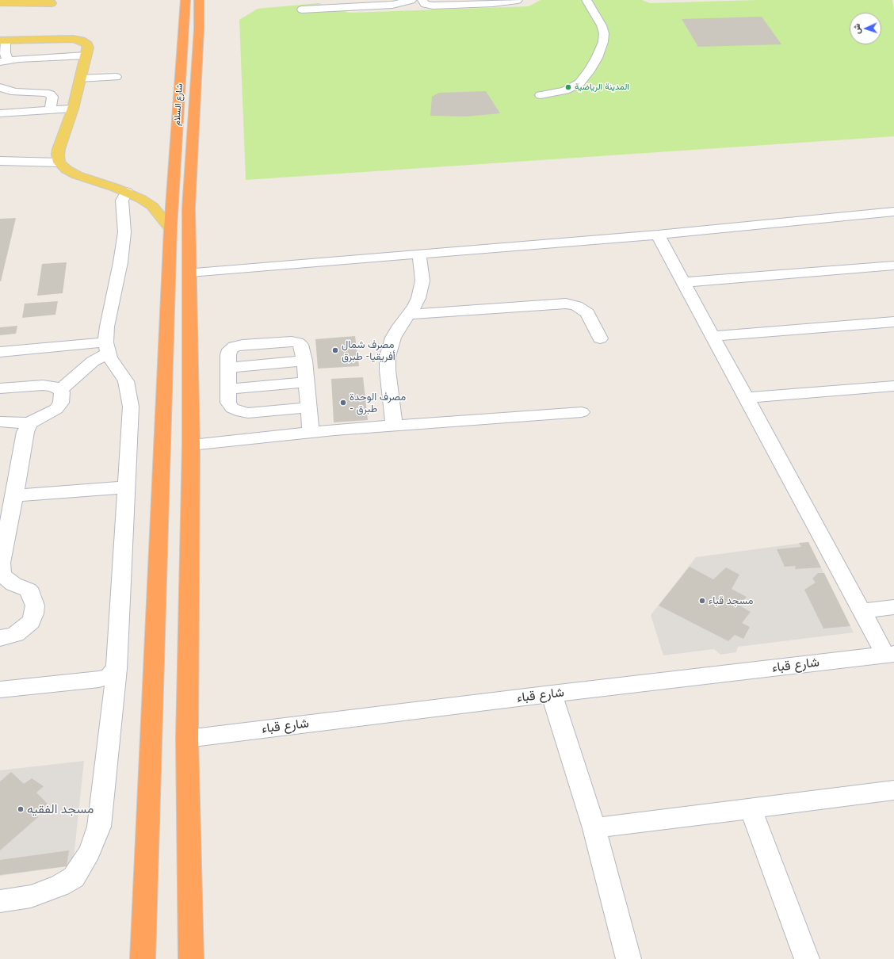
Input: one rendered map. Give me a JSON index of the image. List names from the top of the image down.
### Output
{
  "streets": {
    "highway": ["شارع السلام"],
    "street": ["شارع قباء"]
  },
  "places": [
    "المدينة الرياضية",
    "مصرف شمال أفريقيا- طبرق",
    "مصرف الوحدة - طبرق",
    "مسجد قباء",
    "مسجد الفقيه"
  ],
  "north": "left"
}
